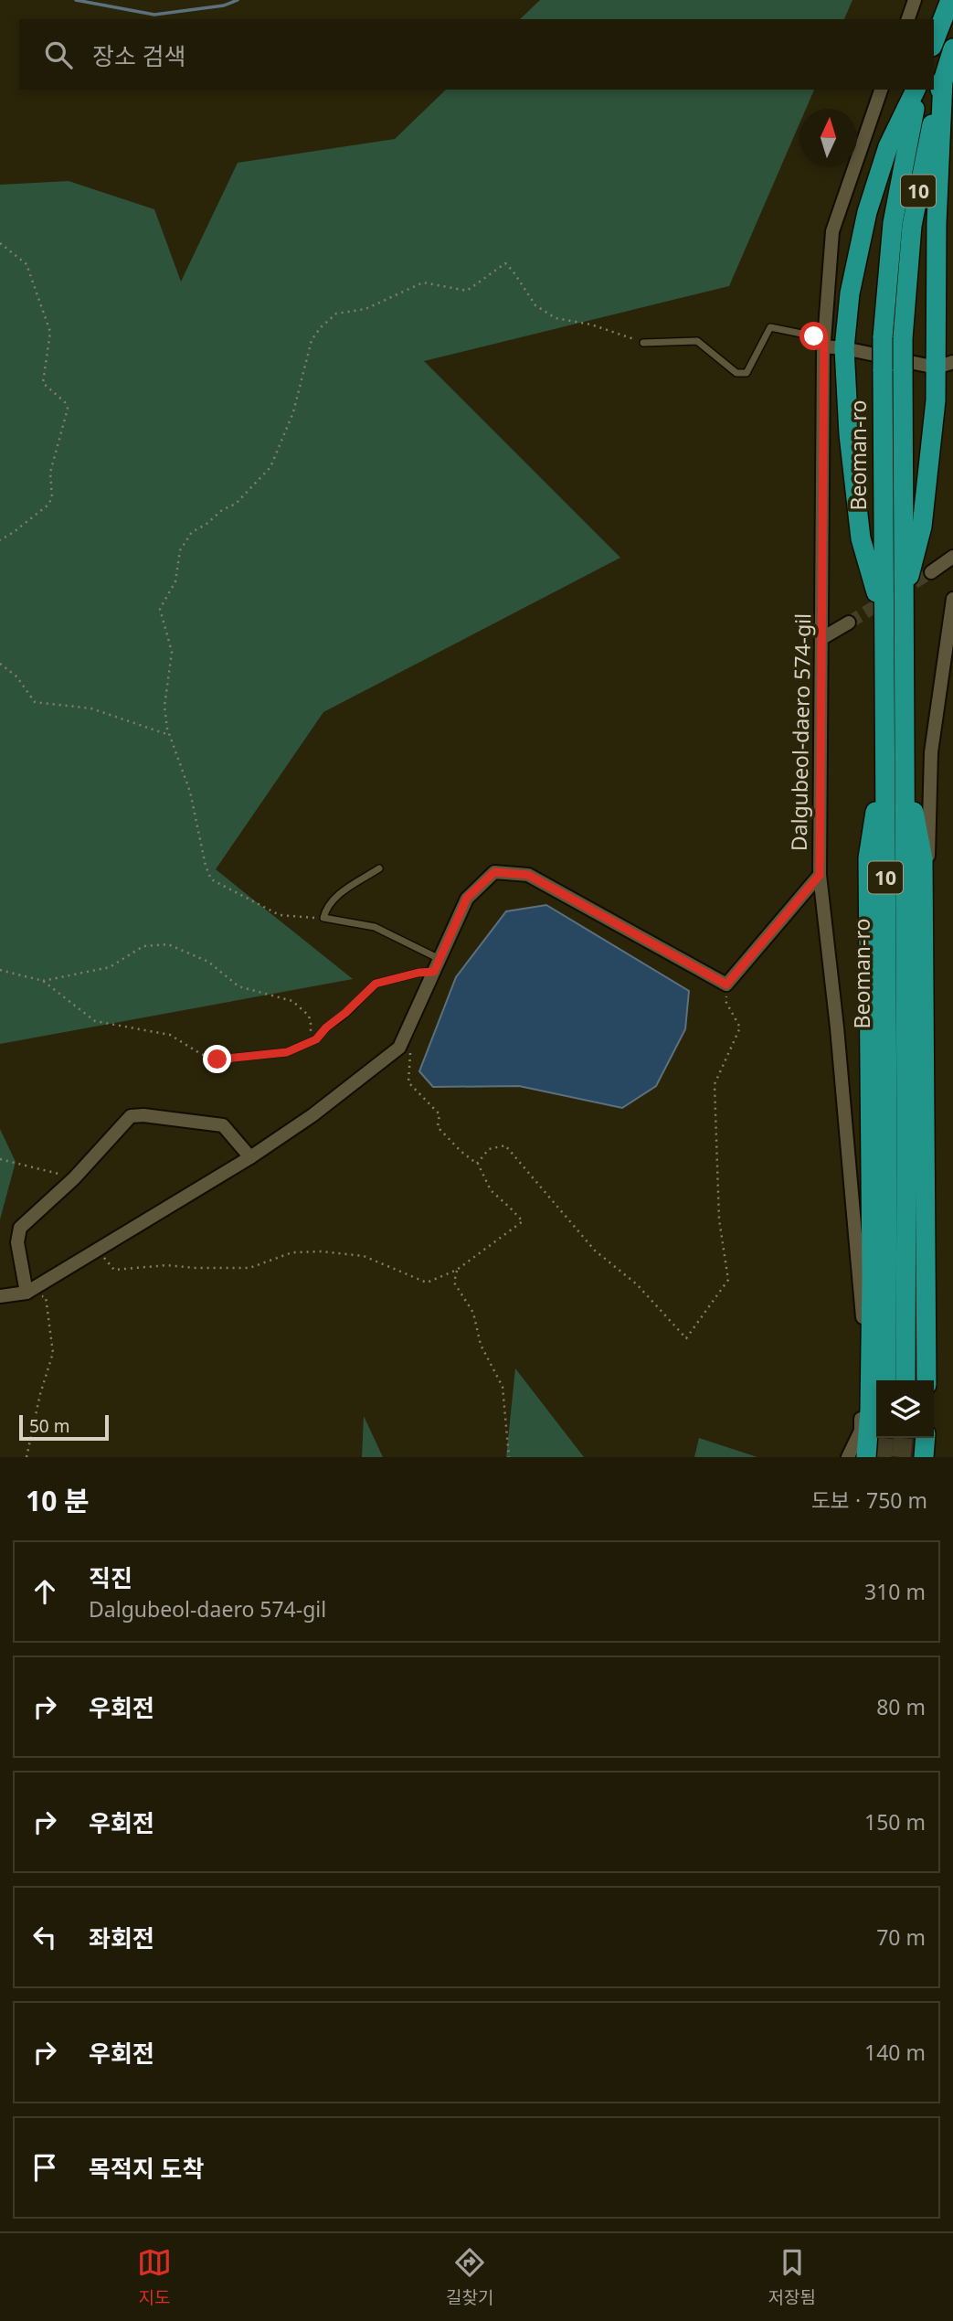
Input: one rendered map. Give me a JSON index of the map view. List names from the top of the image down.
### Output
{
  "streets": {
    "highway": ["10", "Beoman-ro"],
    "street": ["Dalgubeol-daero 574-gil"]
  },
  "scale_bar": "50 m",
  "north": "top",
  "page": {
    "search": "장소 검색",
    "scale": "50 m",
    "heading": ["10 분", "도보 · 750 m"],
    "list": [
      ["직진", "Dalgubeol-daero 574-gil", "310 m"],
      ["우회전", "80 m"],
      ["우회전", "150 m"],
      ["좌회전", "70 m"],
      ["우회전", "140 m"],
      "목적지 도착"
    ],
    "nav": ["지도", "길찾기", "저장됨"]
  }
}
